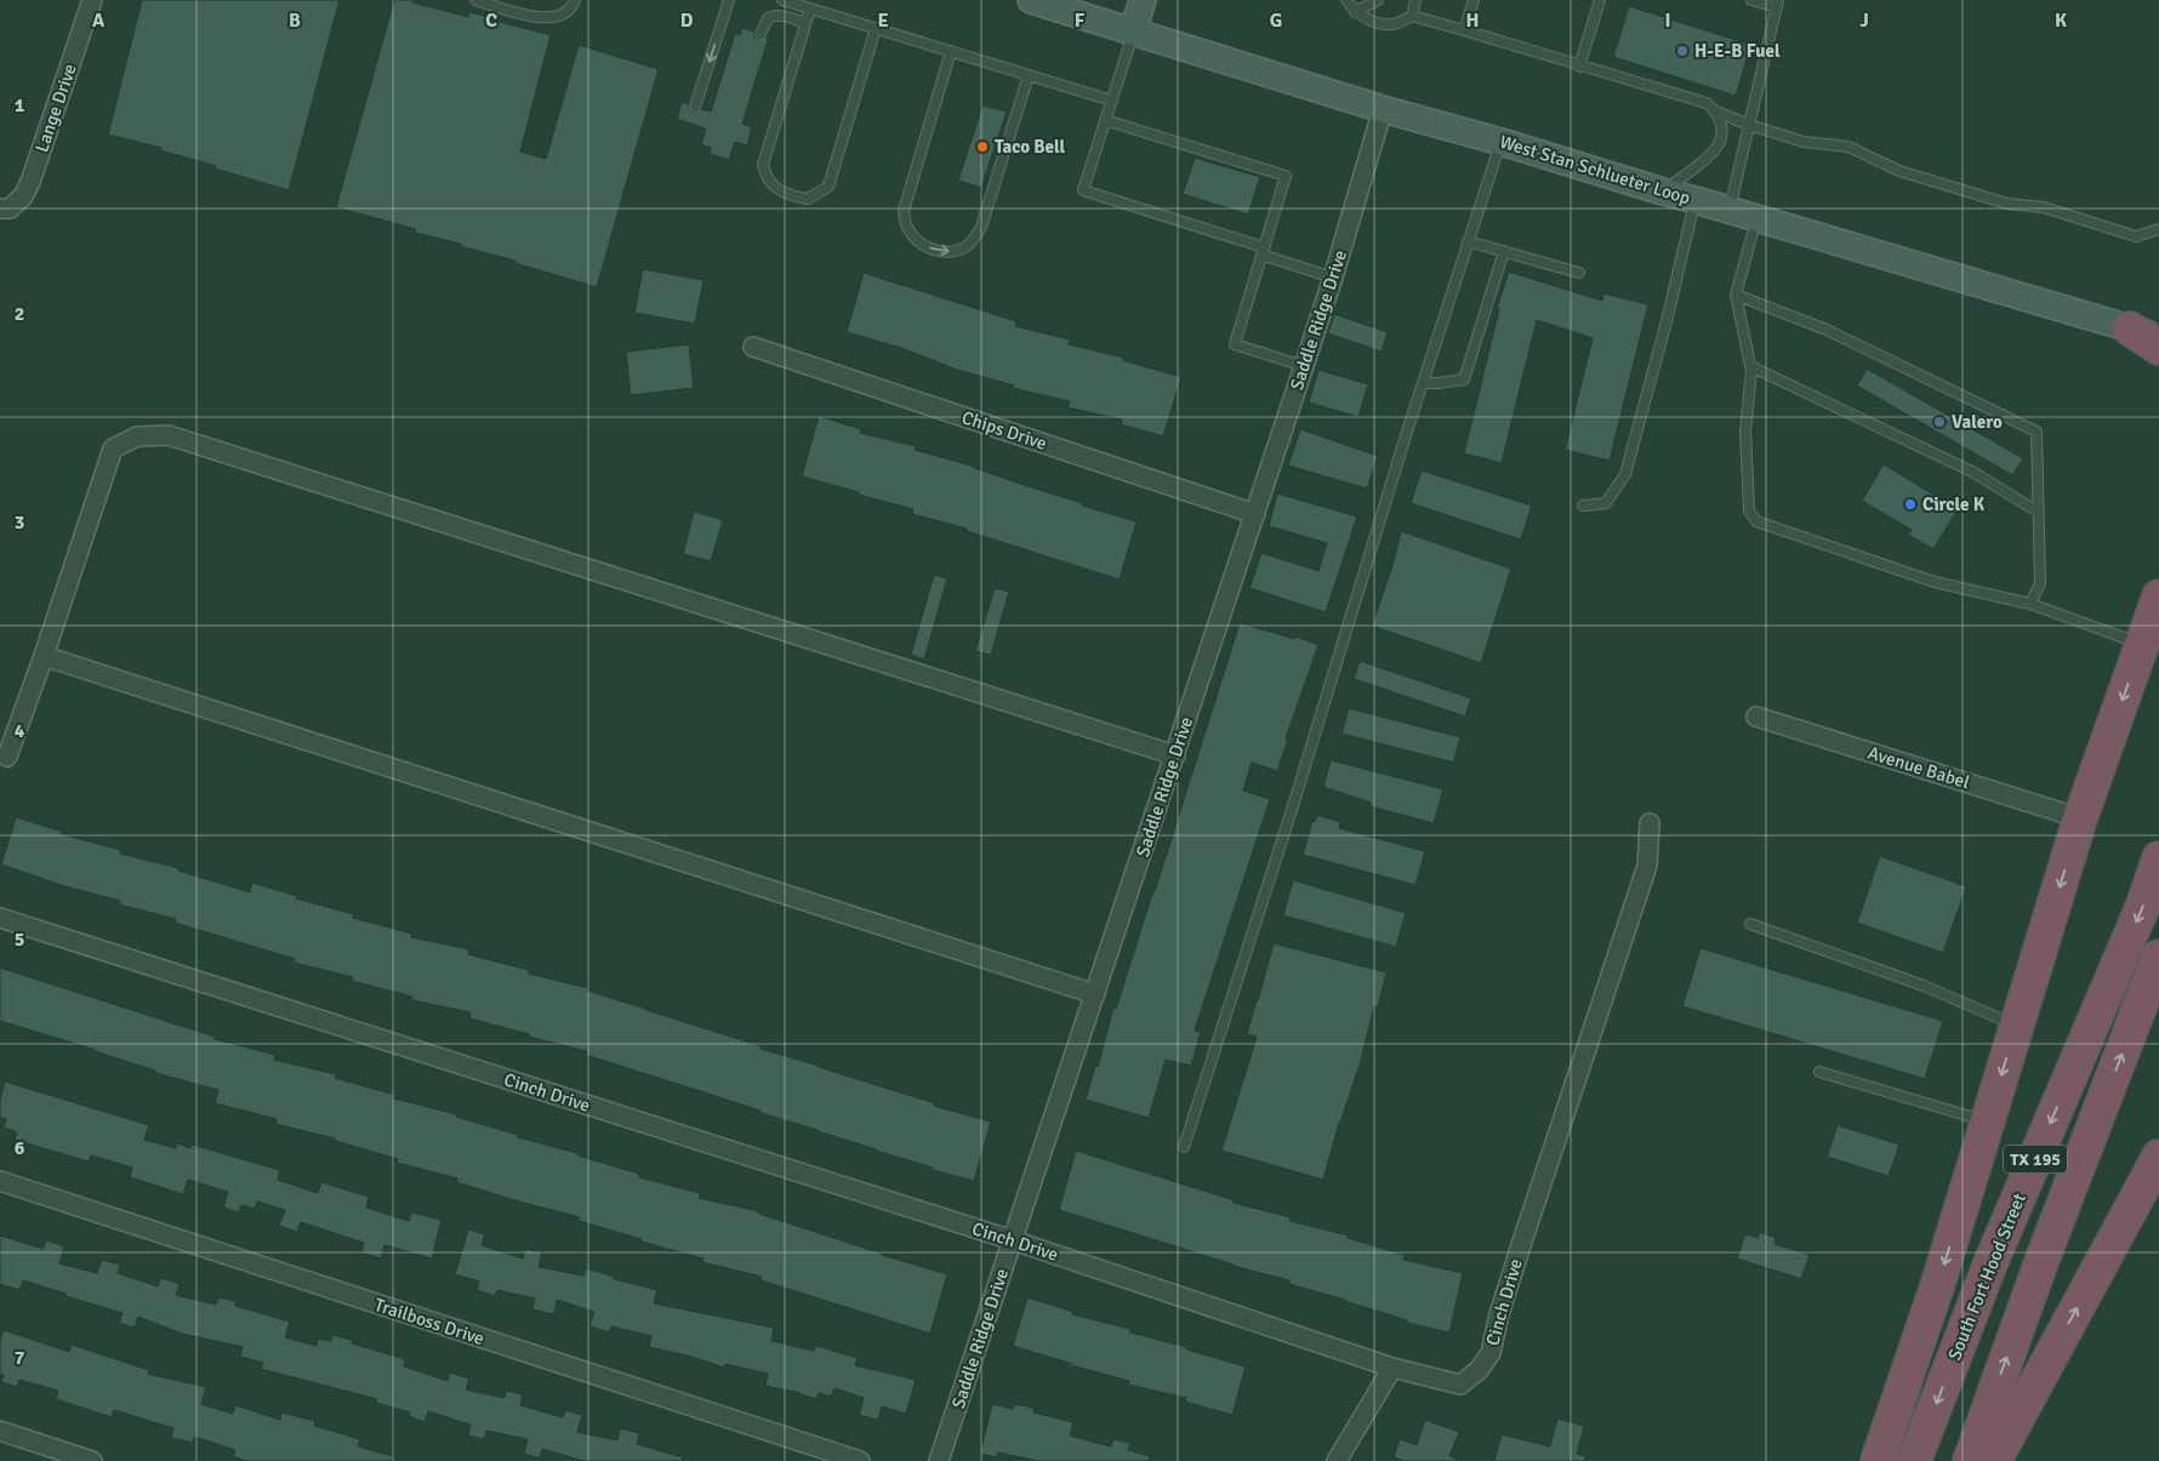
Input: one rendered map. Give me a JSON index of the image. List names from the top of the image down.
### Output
{
  "streets": {
    "highway": ["TX 195", "South Fort Hood Street"],
    "main road": ["West Stan Schlueter Loop"],
    "street": [
      "Lange Drive",
      "Saddle Ridge Drive",
      "Chips Drive",
      "Avenue Babel",
      "Cinch Drive",
      "Trailboss Drive"
    ]
  },
  "crossings": [
    ["West Stan Schlueter Loop", "Saddle Ridge Drive"],
    ["Saddle Ridge Drive", "Chips Drive"],
    ["Saddle Ridge Drive", "Cinch Drive"]
  ],
  "places": [
    "H-E-B Fuel",
    "Taco Bell",
    "Valero",
    "Circle K"
  ],
  "grid": {
    "columns": [
      "A",
      "B",
      "C",
      "D",
      "E",
      "F",
      "G",
      "H",
      "I",
      "J",
      "K"
    ],
    "rows": [
      "1",
      "2",
      "3",
      "4",
      "5",
      "6",
      "7"
    ]
  }
}
